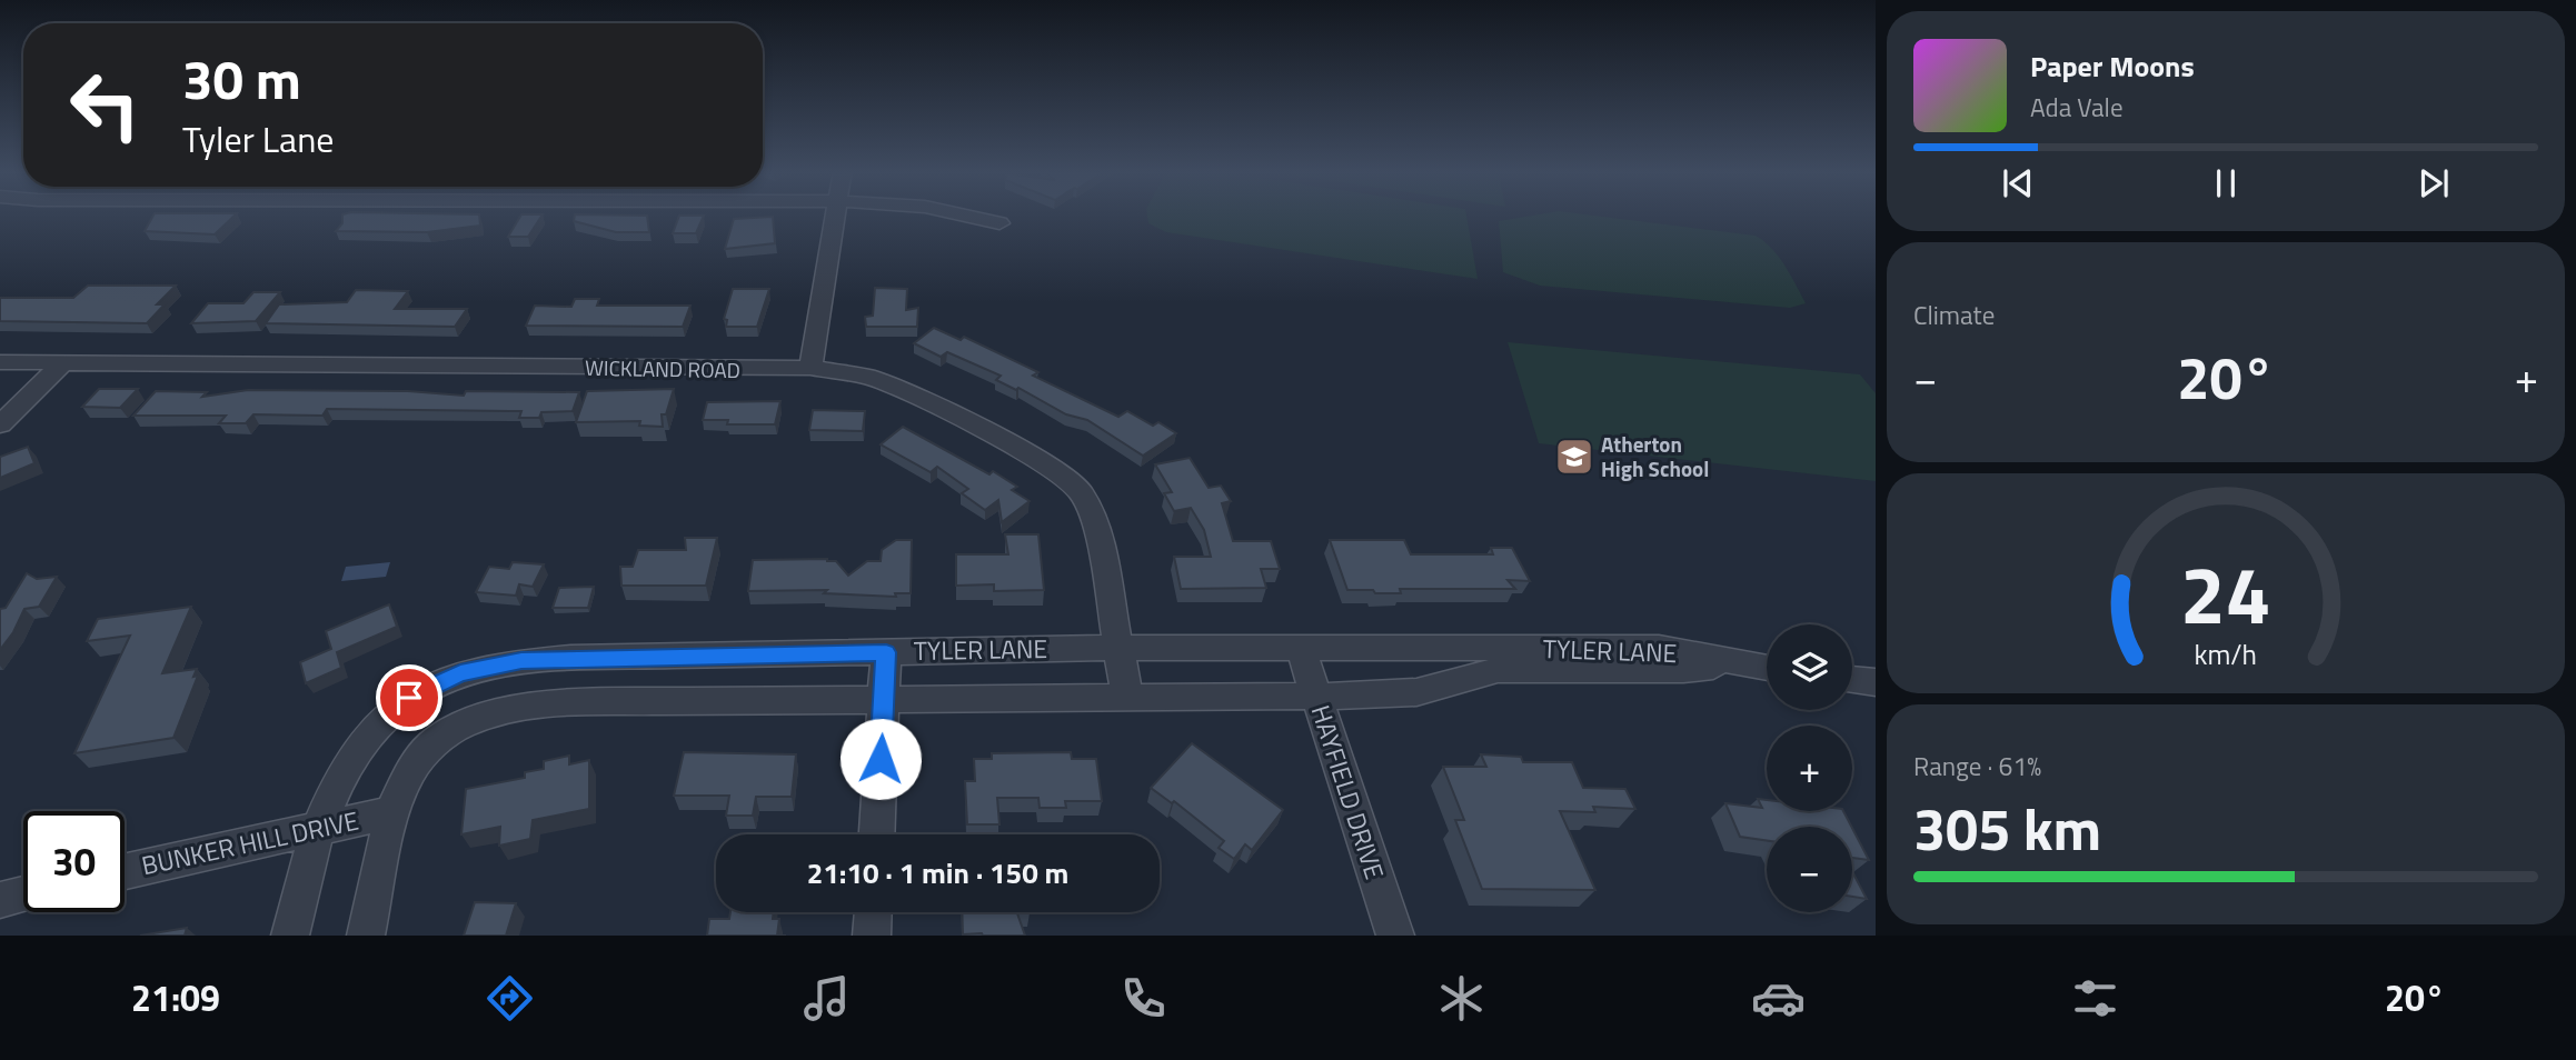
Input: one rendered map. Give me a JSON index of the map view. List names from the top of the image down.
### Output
{
  "streets": {
    "street": [
      "WICKLAND ROAD",
      "TYLER LANE",
      "HAYFIELD DRIVE",
      "BUNKER HILL DRIVE"
    ]
  },
  "crossings": [
    ["WICKLAND ROAD", "TYLER LANE"],
    ["TYLER LANE", "HAYFIELD DRIVE"],
    ["TYLER LANE", "BUNKER HILL DRIVE"]
  ],
  "places": {
    "school or university": ["Atherton High School"]
  },
  "page": {
    "turn": ["30 m", "Tyler Lane"],
    "song": ["Paper Moons", "Ada Vale"],
    "tile": [
      "Climate",
      ["Range · 61%", "305 km"]
    ],
    "heat": ["−", "20°", "+"],
    "map_buttons": ["+", "−"],
    "limit": "30",
    "trip": "21:10 · 1 min · 150 m",
    "tabs": ["21:09", "20°"],
    "gauge": ["24", "km/h"]
  }
}
